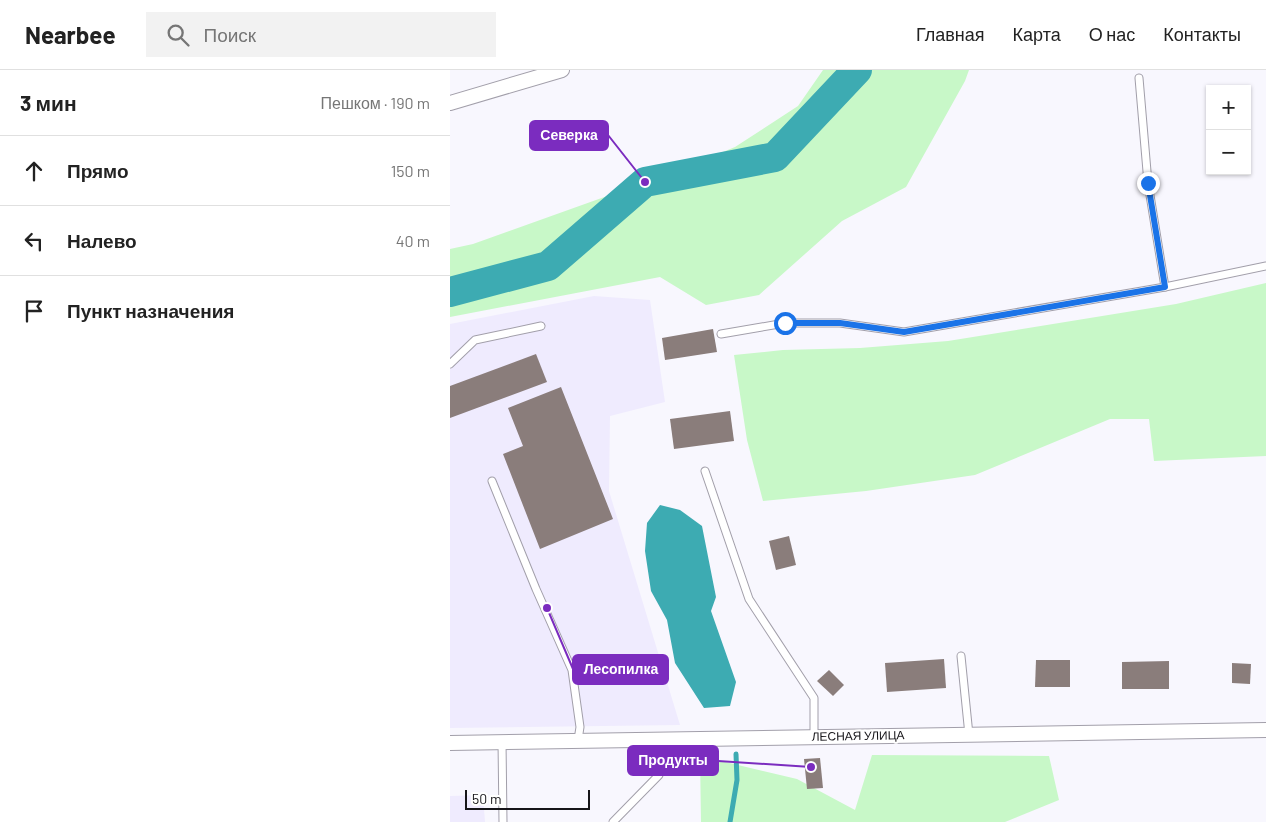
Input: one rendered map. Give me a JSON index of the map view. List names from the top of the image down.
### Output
{
  "streets": {
    "street": ["ЛЕСНАЯ УЛИЦА"]
  },
  "places": ["Северка", "Лесопилка", "Продукты"],
  "scale_bar": "50 m",
  "page": {
    "header": "Nearbee",
    "search": "Поиск",
    "nav": [
      "Главная",
      "Карта",
      "О нас",
      "Контакты"
    ],
    "heading": ["3 мин", "Пешком · 190 m"],
    "map_buttons": ["+", "−"],
    "list": [
      ["Прямо", "150 m"],
      ["Налево", "40 m"],
      "Пункт назначения"
    ],
    "scale": "50 m"
  }
}
